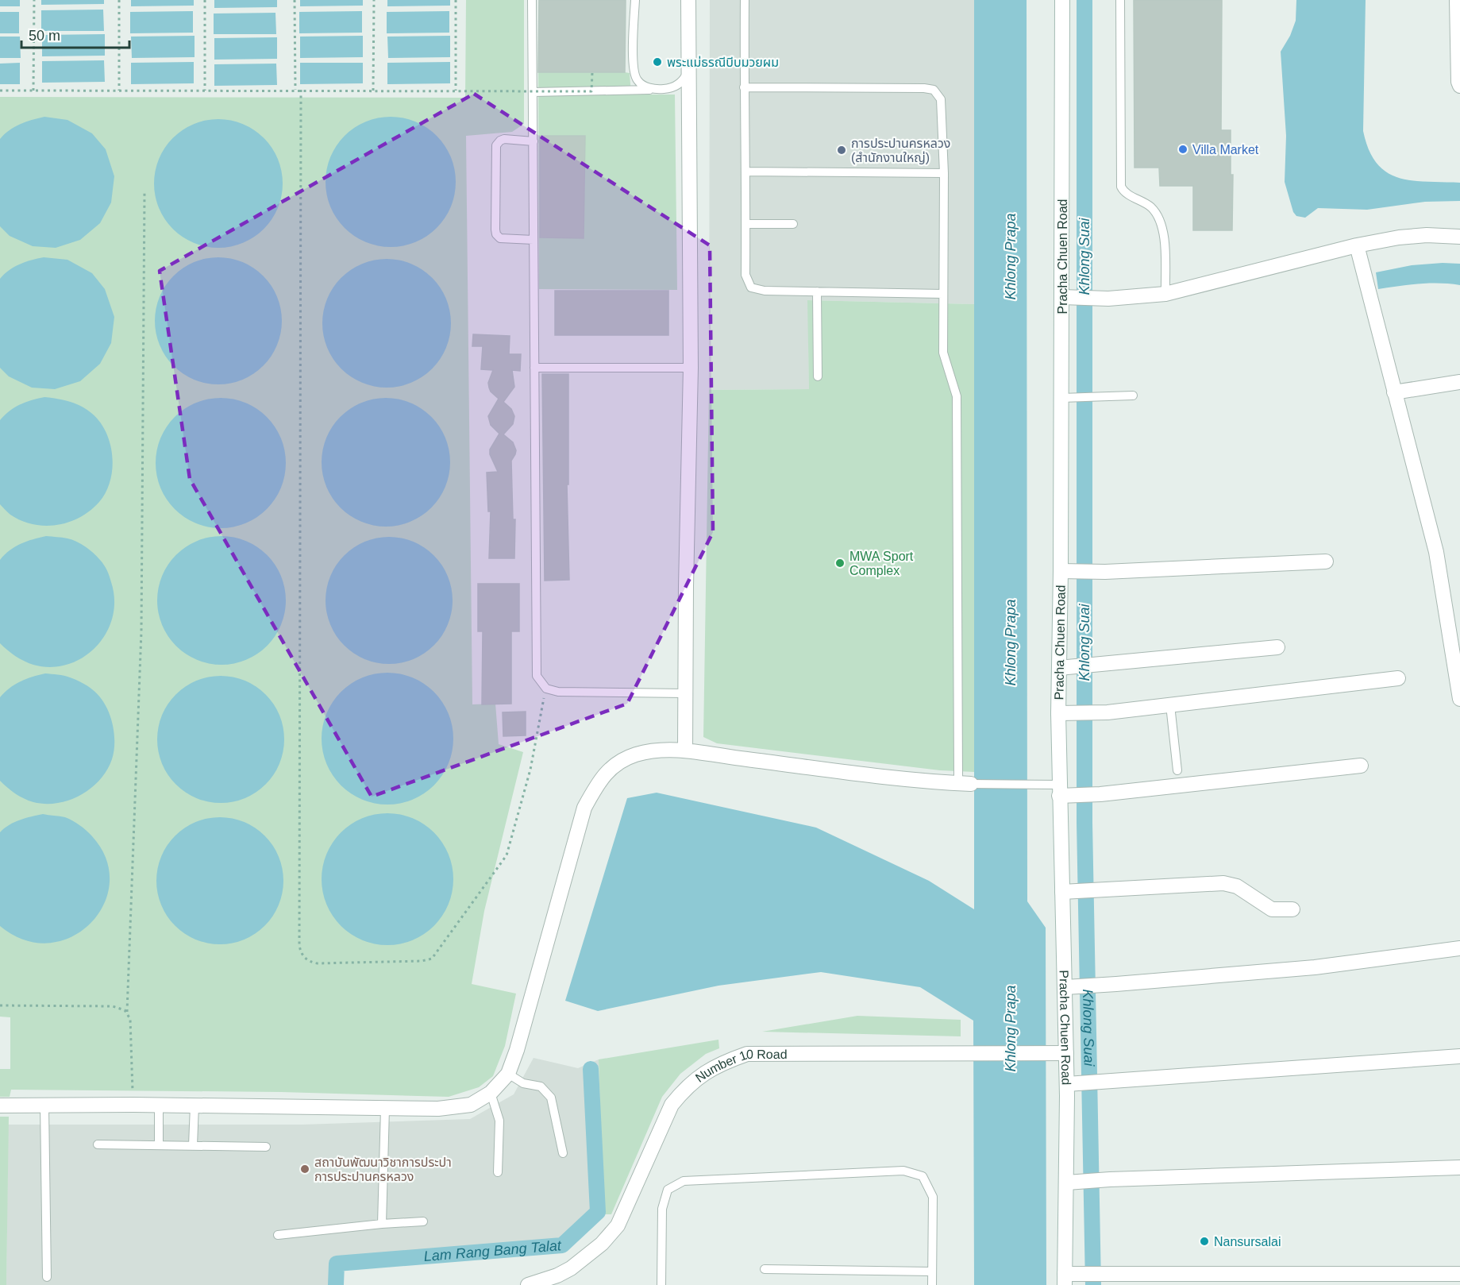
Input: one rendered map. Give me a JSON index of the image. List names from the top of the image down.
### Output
{
  "streets": {
    "street": ["Pracha Chuen Road", "Number 10 Road"]
  },
  "crossings": [
    ["Pracha Chuen Road", "Number 10 Road"]
  ],
  "water": ["Khlong Prapa", "Khlong Suai", "Lam Rang Bang Talat"],
  "places": [
    "พระแม่ธรณีบีบมวยผม",
    "Villa Market",
    "การประปานครหลวง (สำนักงานใหญ่)",
    "MWA Sport Complex",
    "สถาบันพัฒนาวิชาการประปา การประปานครหลวง",
    "Nansursalai"
  ],
  "scale_bar": "50 m"
}
